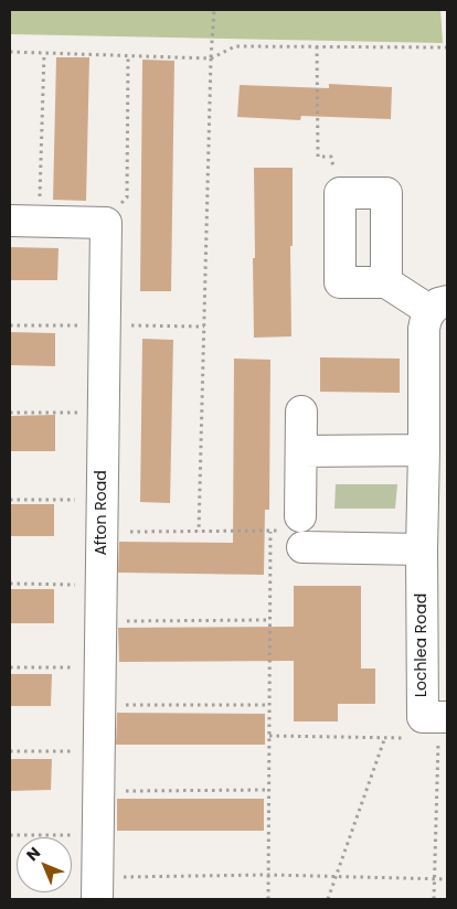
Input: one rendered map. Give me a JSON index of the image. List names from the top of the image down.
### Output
{
  "streets": {
    "street": ["Afton Road", "Lochlea Road"]
  },
  "north": "top left"
}
